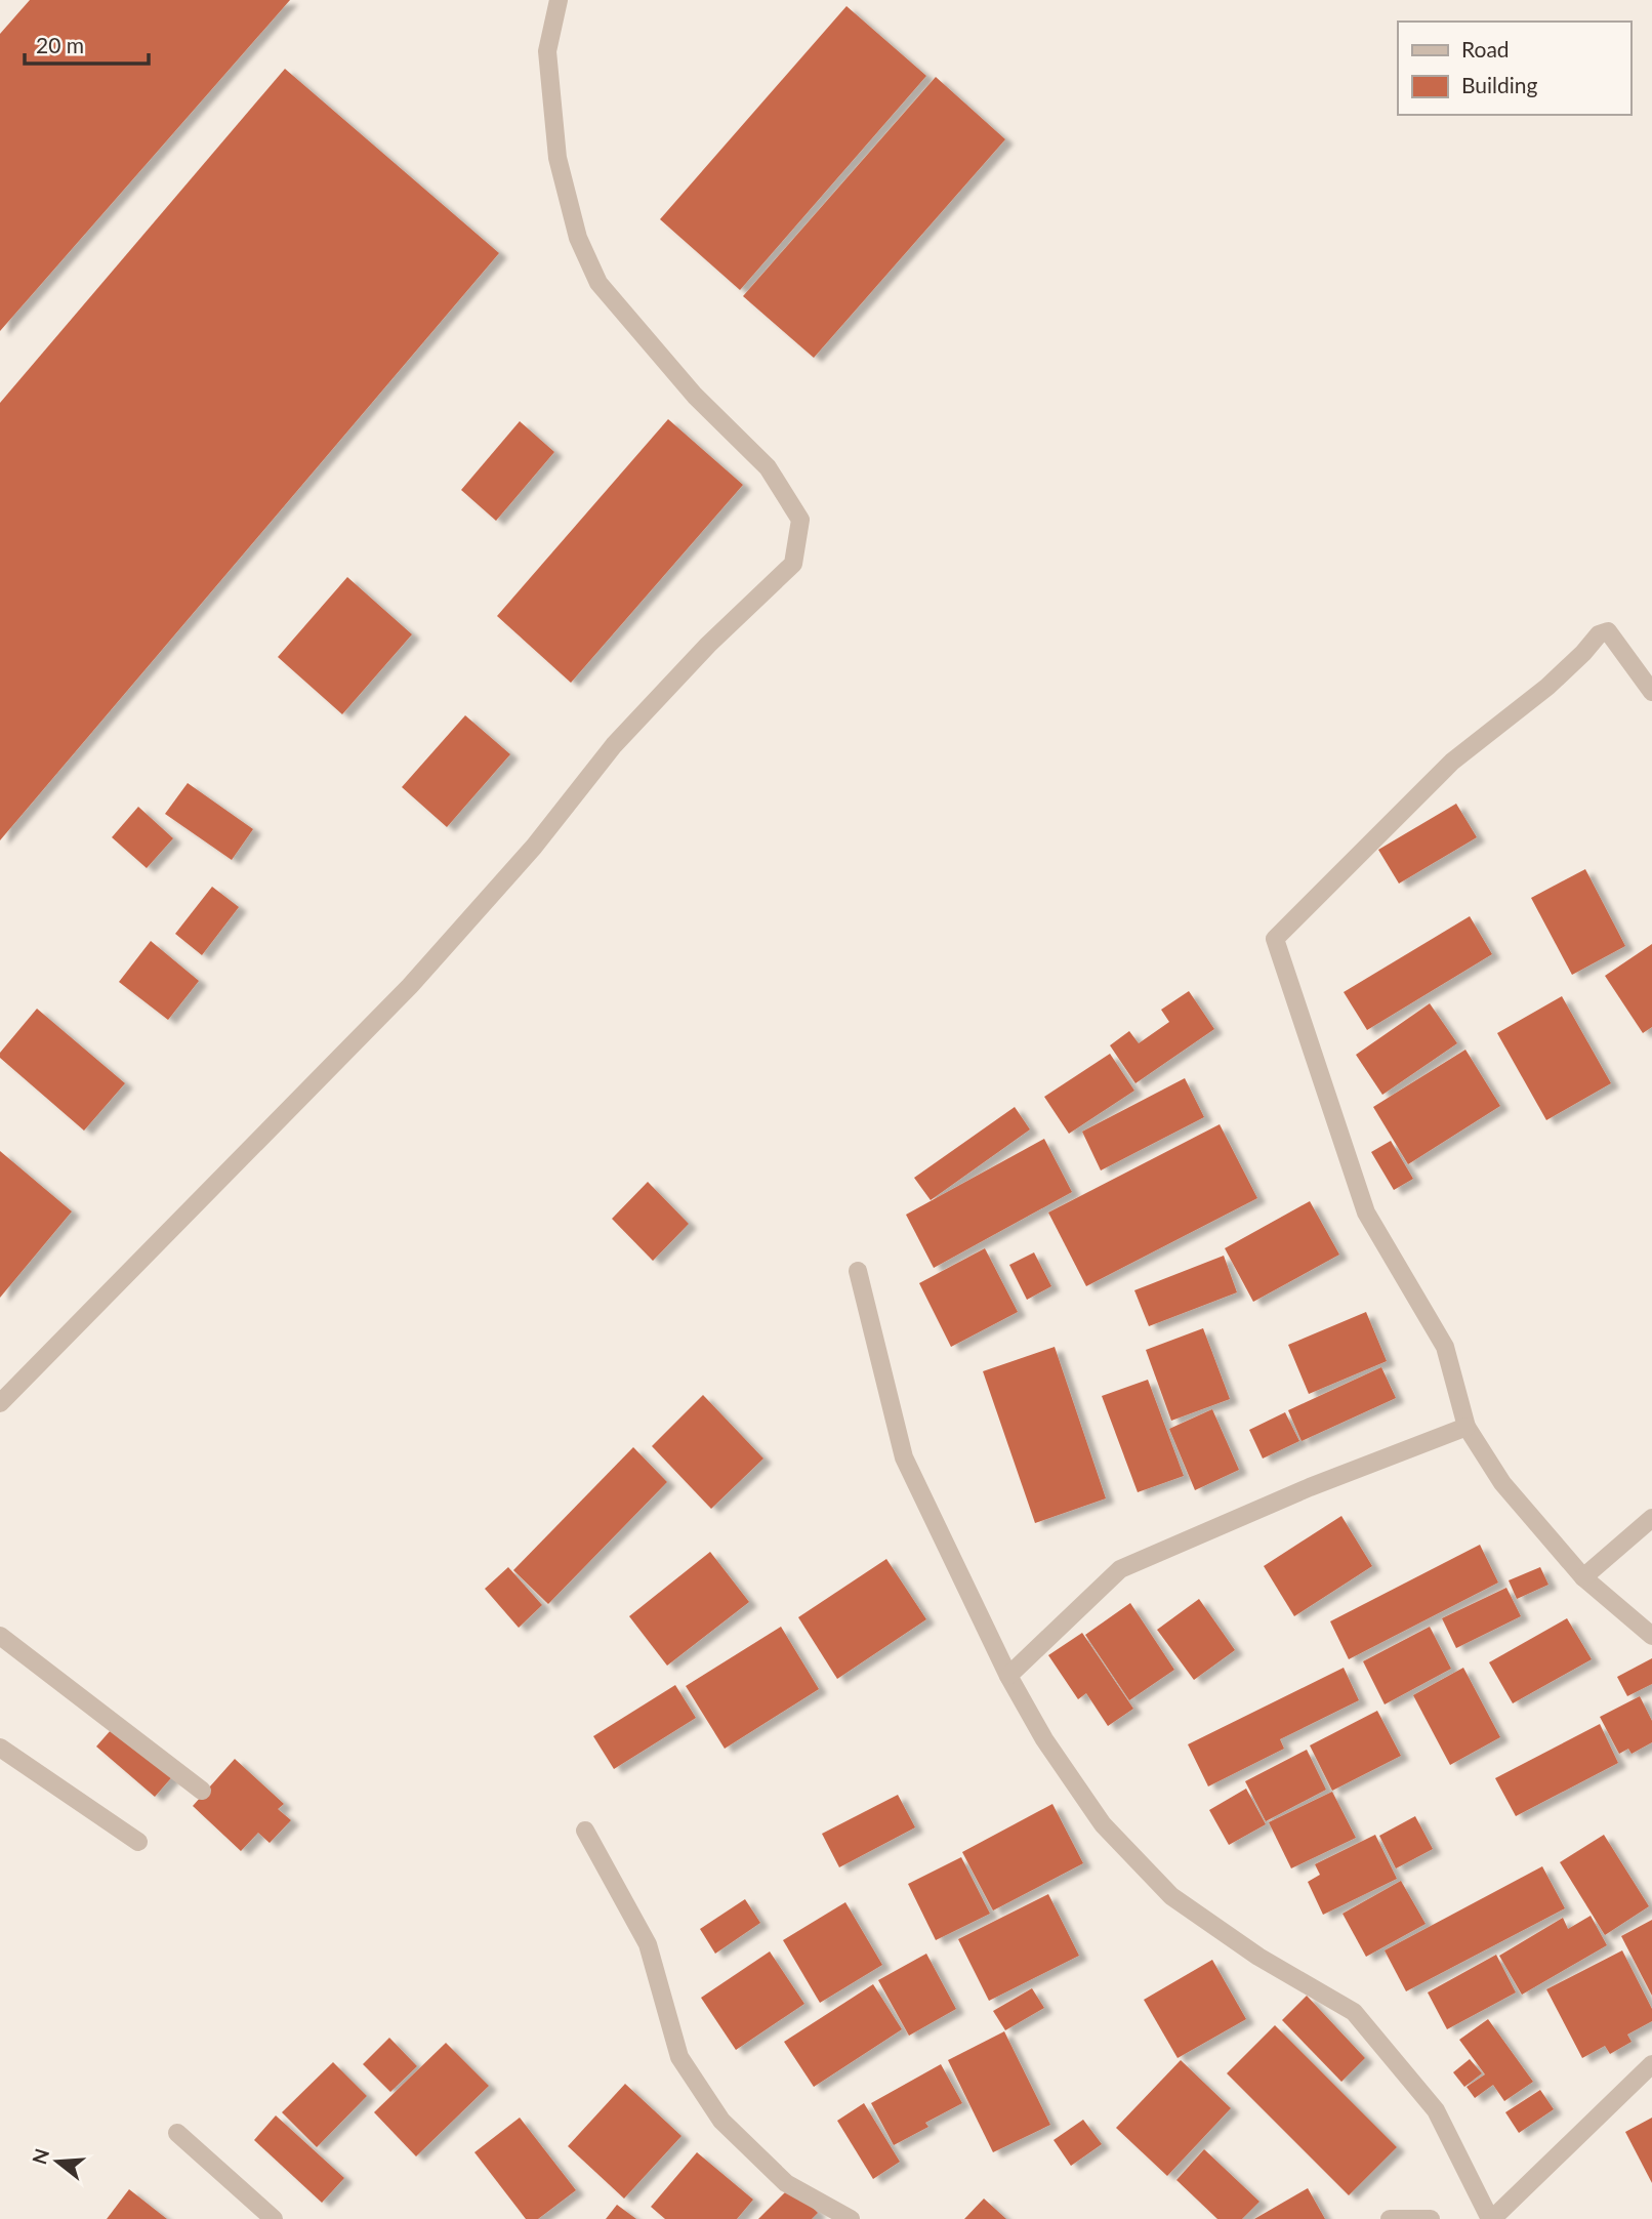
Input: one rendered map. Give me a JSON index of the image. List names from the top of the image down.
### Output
{
  "legend": ["Road", "Building"],
  "scale_bar": "20 m",
  "north": "left"
}
